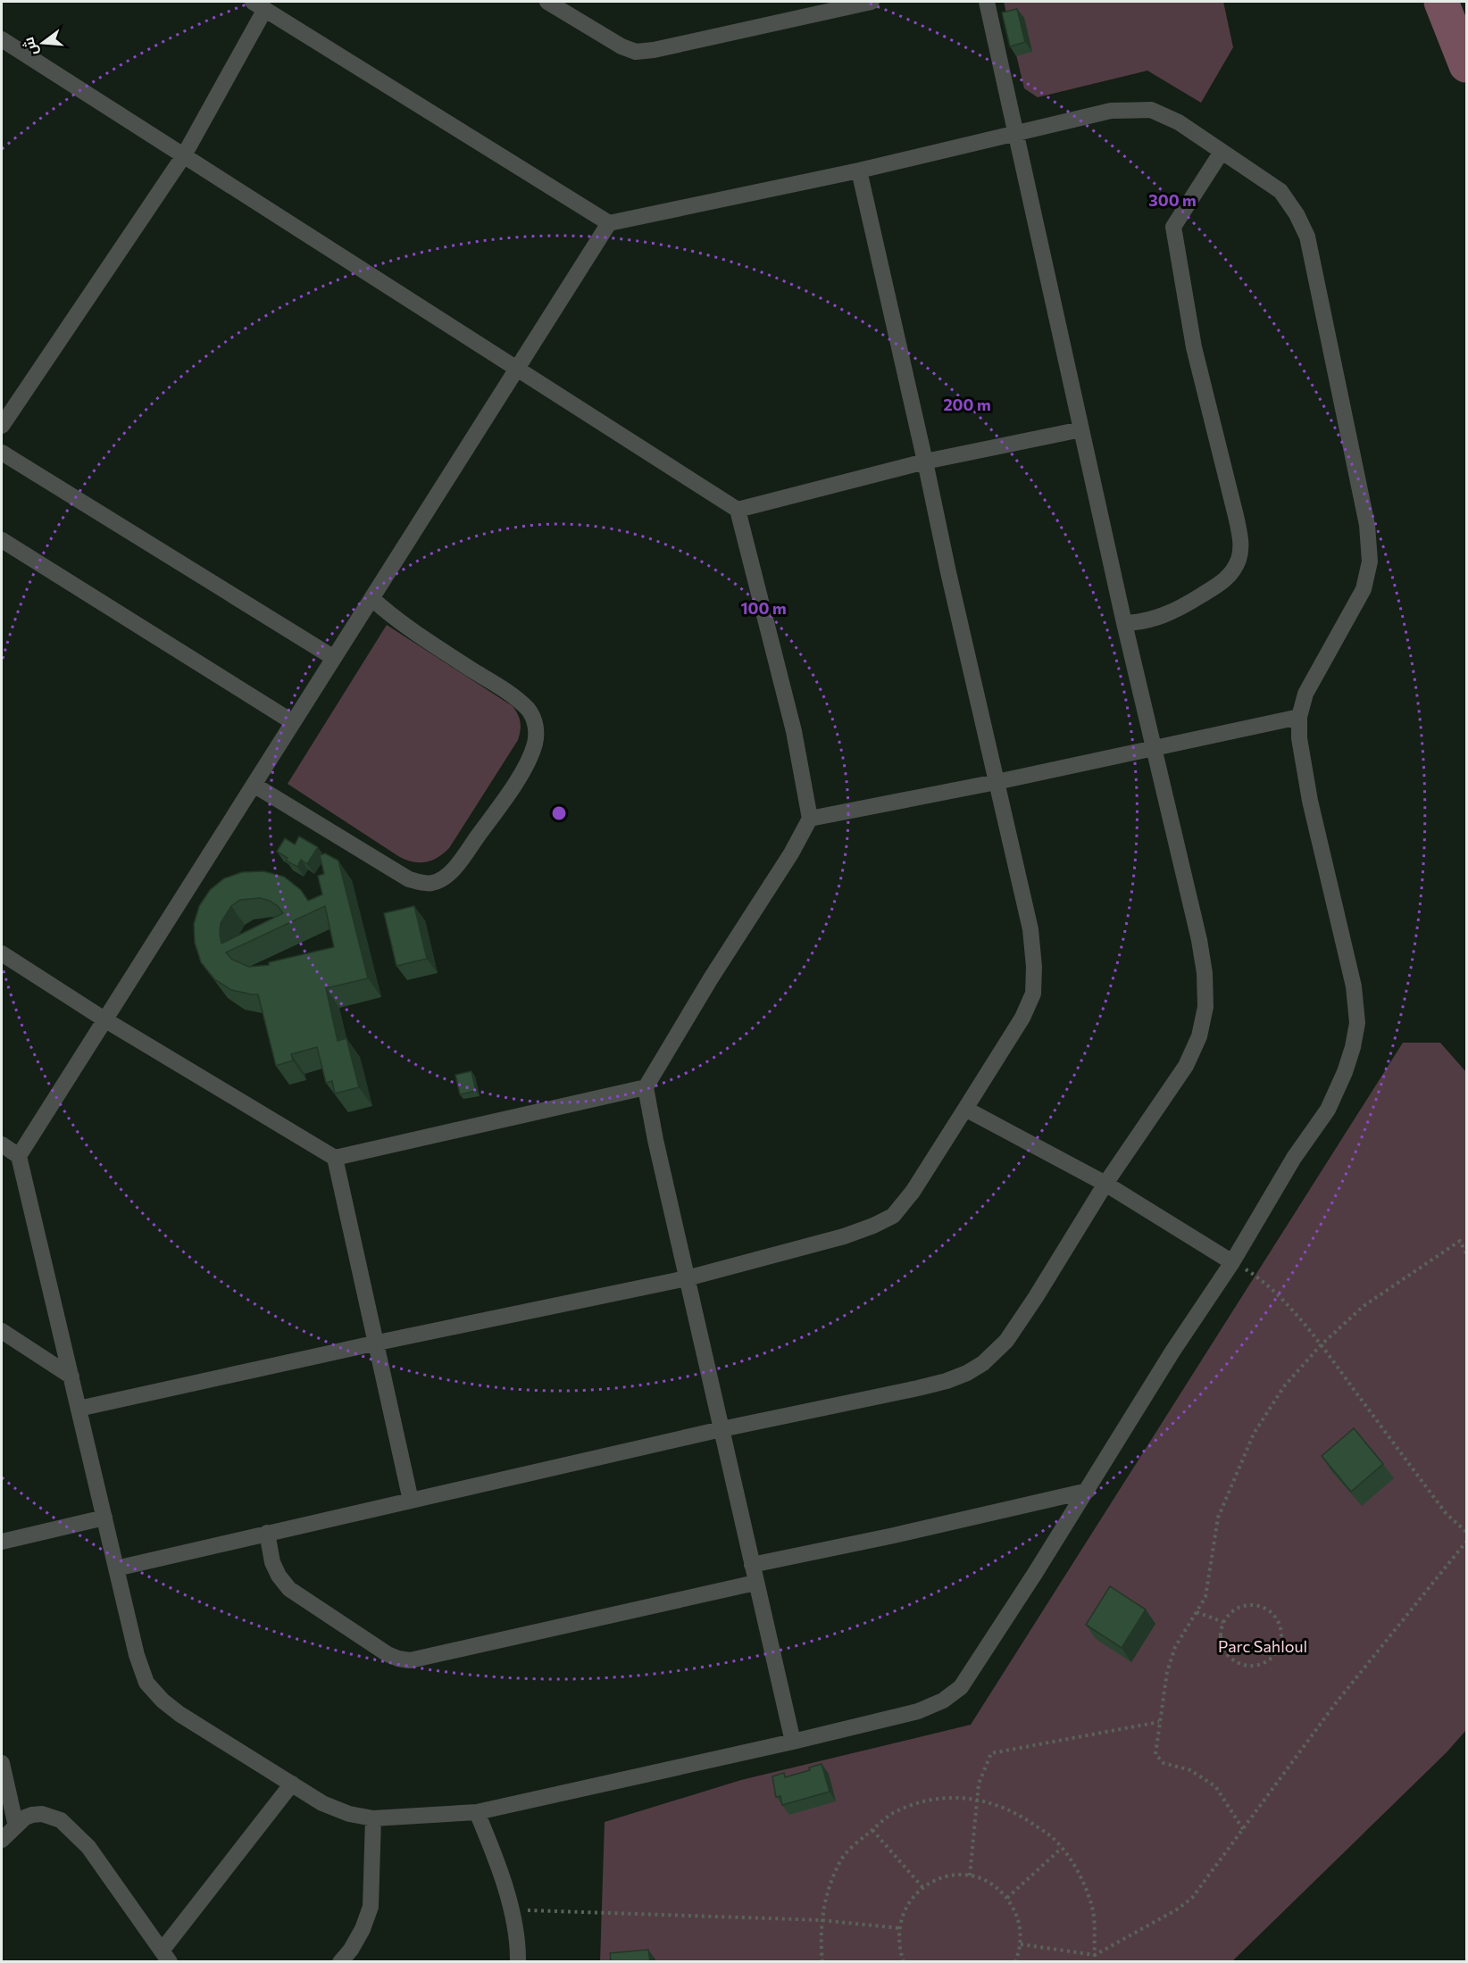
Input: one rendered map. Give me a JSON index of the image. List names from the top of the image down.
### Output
{
  "parks": ["Parc Sahloul"],
  "north": "left",
  "rings": ["300 m", "200 m", "100 m"]
}
